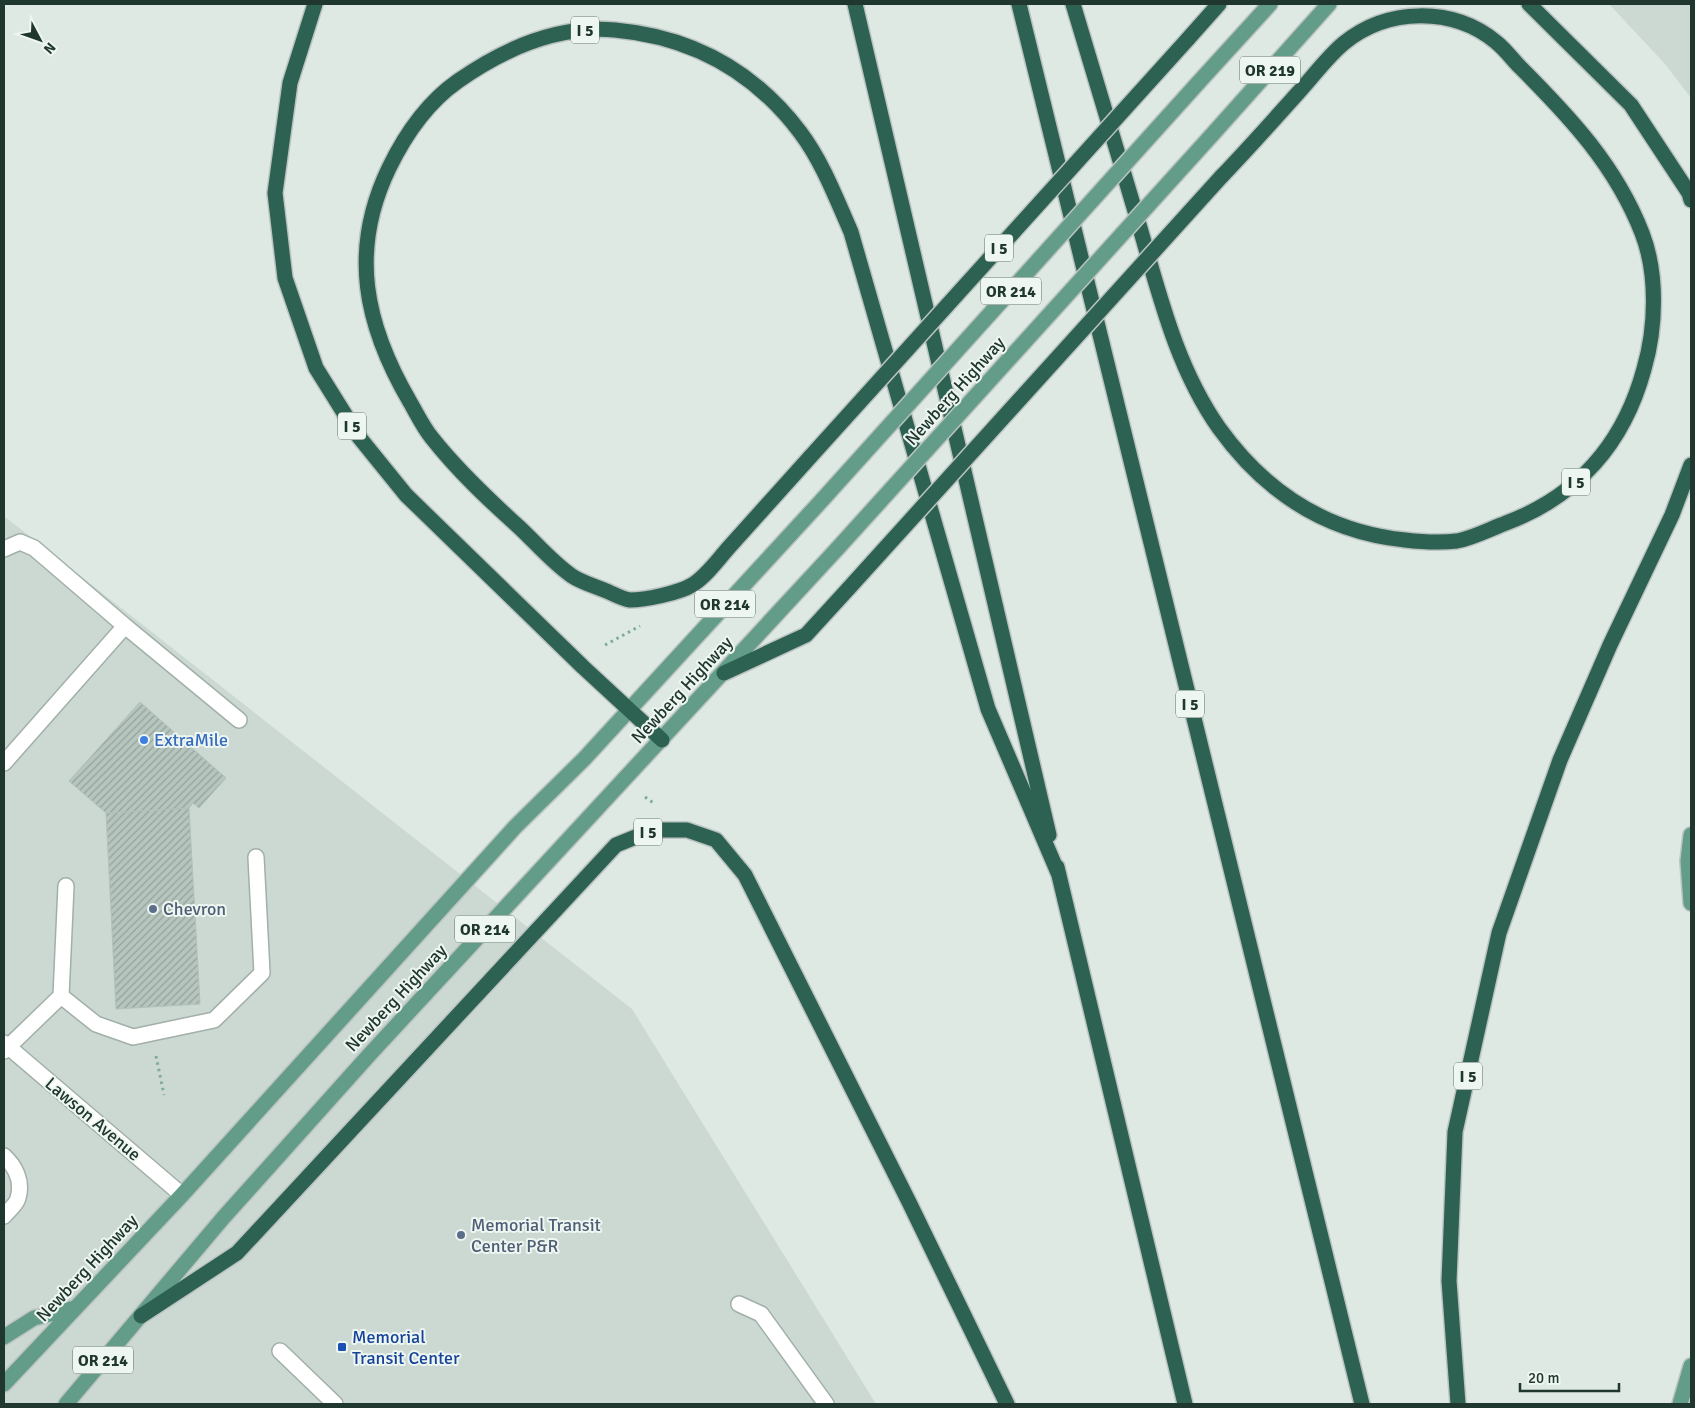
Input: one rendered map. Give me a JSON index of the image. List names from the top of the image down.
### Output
{
  "streets": {
    "highway": ["I 5"],
    "main road": ["OR 219", "OR 214", "Newberg Highway"],
    "street": ["Lawson Avenue"]
  },
  "crossings": [
    ["I 5", "Newberg Highway"],
    ["Newberg Highway", "Lawson Avenue"]
  ],
  "places": {
    "other": ["ExtraMile", "Chevron", "Memorial Transit Center P&R"],
    "transit": ["Memorial Transit Center"]
  },
  "scale_bar": "20 m",
  "north": "bottom right"
}
